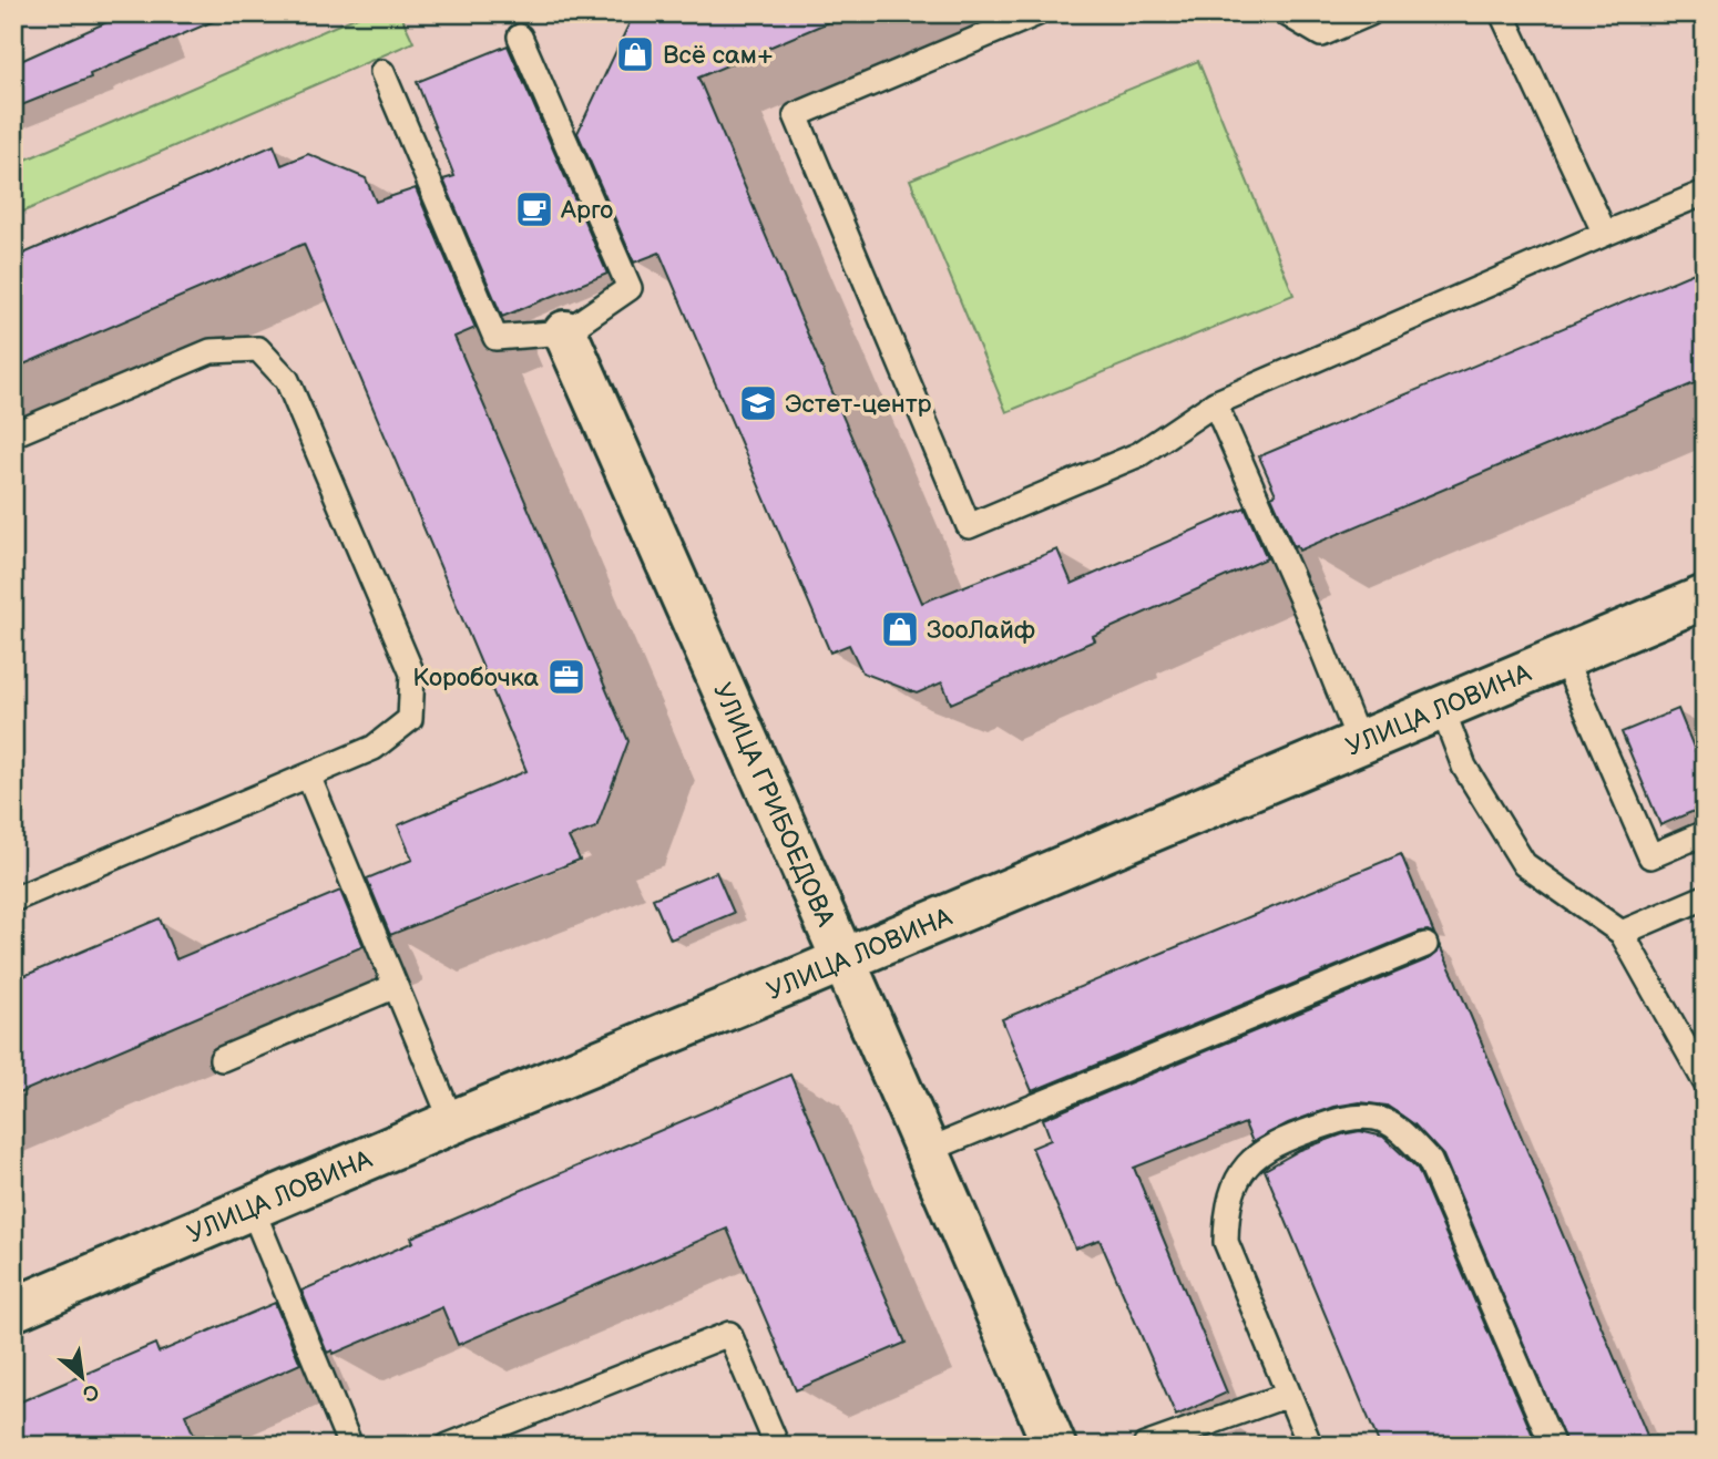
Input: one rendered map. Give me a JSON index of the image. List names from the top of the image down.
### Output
{
  "streets": {
    "street": ["УЛИЦА ЛОВИНА", "УЛИЦА ГРИБОЕДОВА"]
  },
  "crossings": [
    ["УЛИЦА ЛОВИНА", "УЛИЦА ГРИБОЕДОВА"]
  ],
  "places": {
    "shop": ["Всё сам+", "ЗооЛайф"],
    "cafe": ["Арго"],
    "school or university": ["Эстет-центр"],
    "office": ["Коробочка"]
  },
  "north": "bottom right"
}
